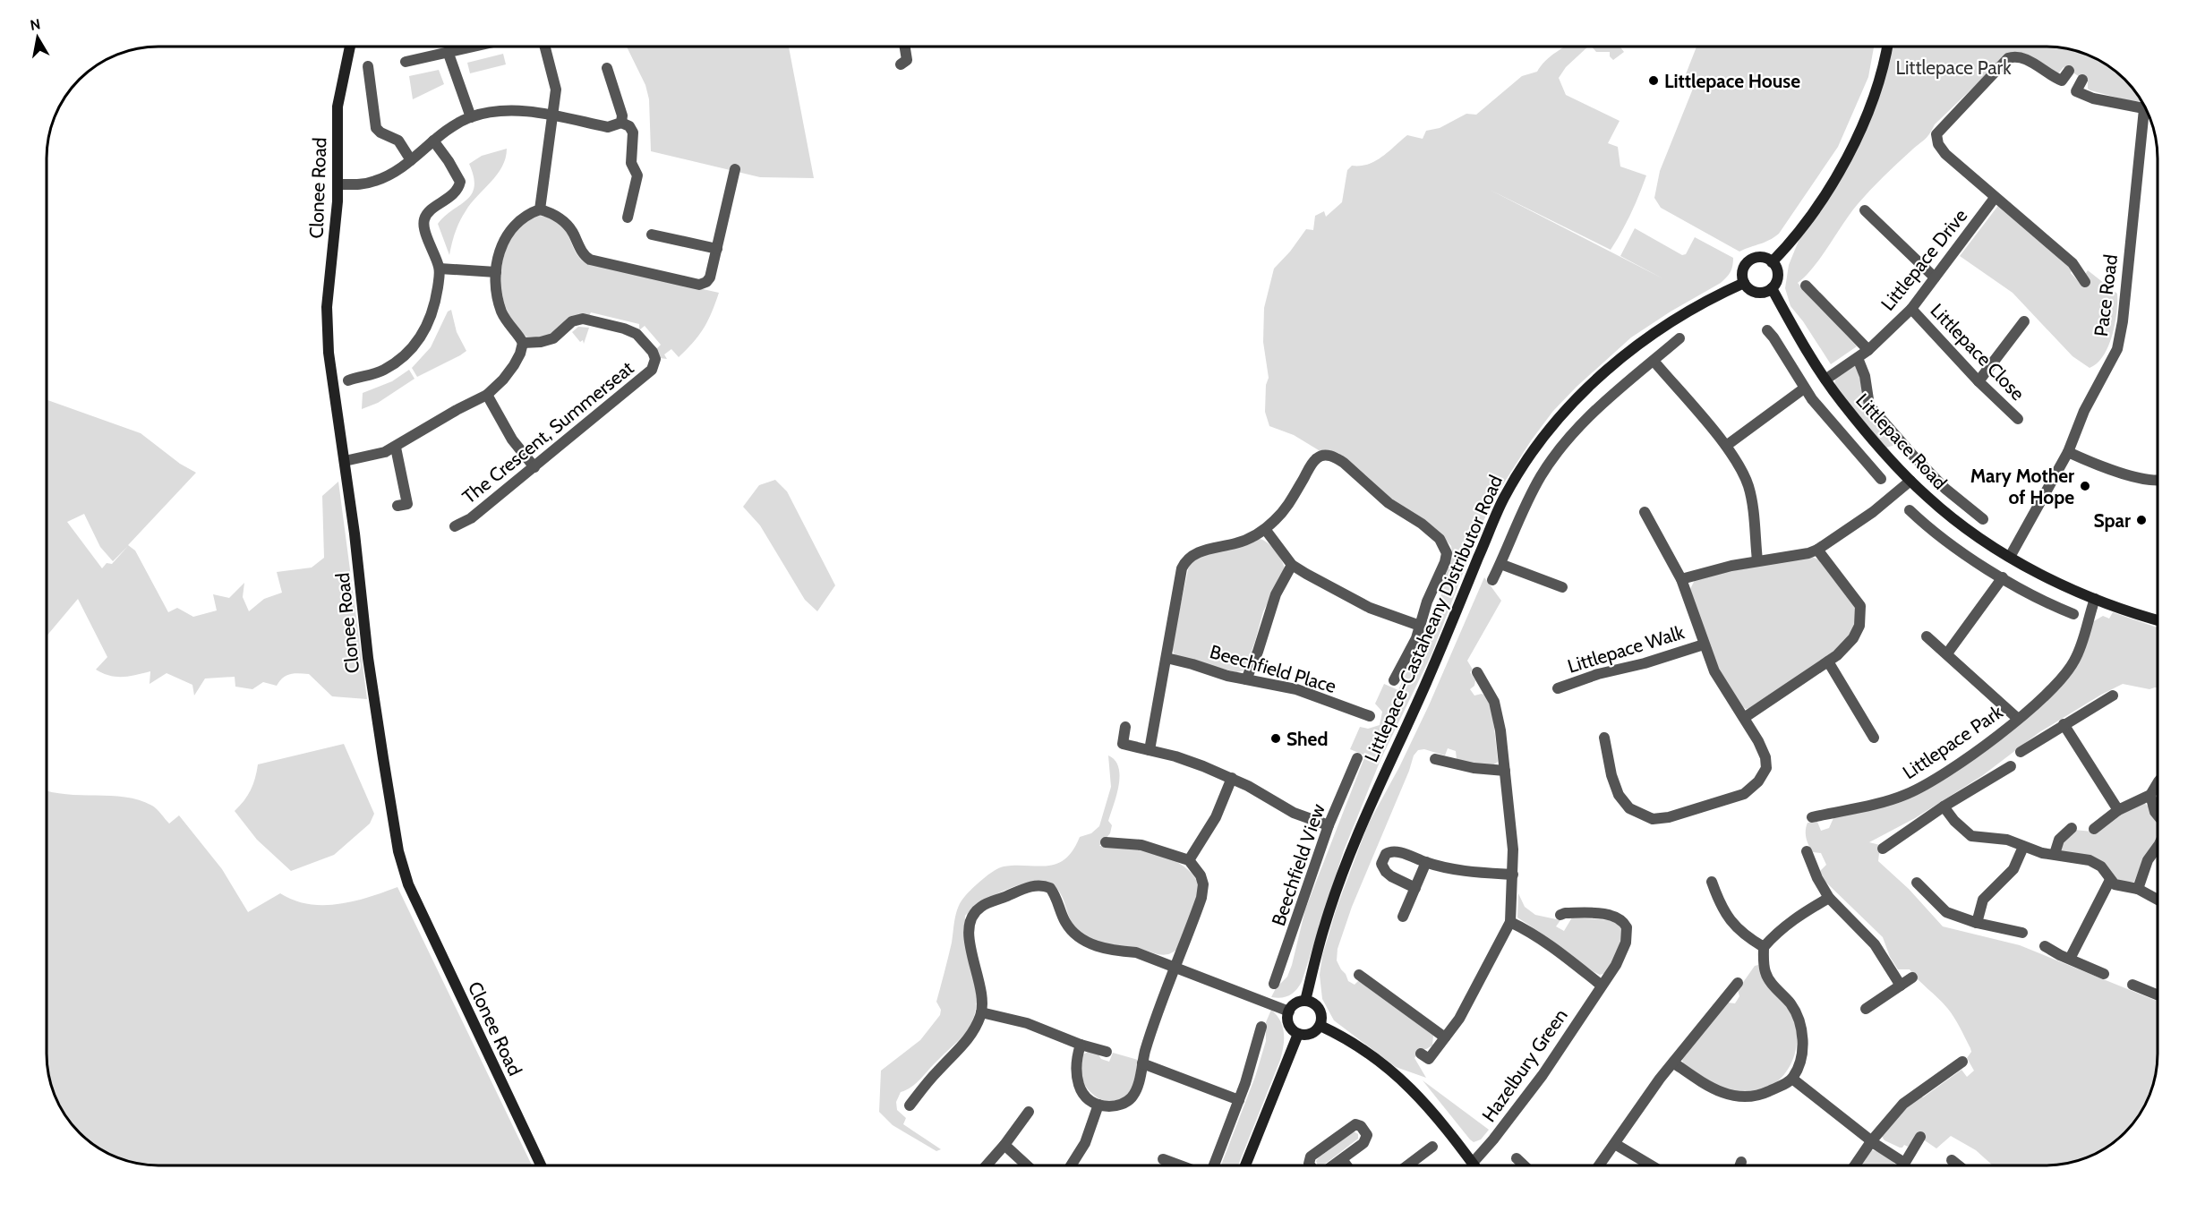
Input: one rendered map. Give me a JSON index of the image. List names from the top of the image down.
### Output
{
  "streets": {
    "street": [
      "Clonee Road",
      "Littlepace Drive",
      "Pace Road",
      "Littlepace Close",
      "The Crescent, Summerseat",
      "Littlepace Road",
      "Littlepace-Castaheany Distributor Road",
      "Littlepace Walk",
      "Beechfield Place",
      "Littlepace Park",
      "Beechfield View",
      "Hazelbury Green"
    ]
  },
  "crossings": [
    ["Littlepace Drive", "Littlepace Close"],
    ["Littlepace Drive", "Littlepace Road"],
    ["Pace Road", "Littlepace Road"],
    ["Littlepace Road", "Littlepace-Castaheany Distributor Road"],
    ["Littlepace Road", "Littlepace Park"]
  ],
  "parks": ["Littlepace Park"],
  "places": [
    "Littlepace House",
    "Mary Mother of Hope",
    "Spar",
    "Shed"
  ],
  "north": "top"
}
